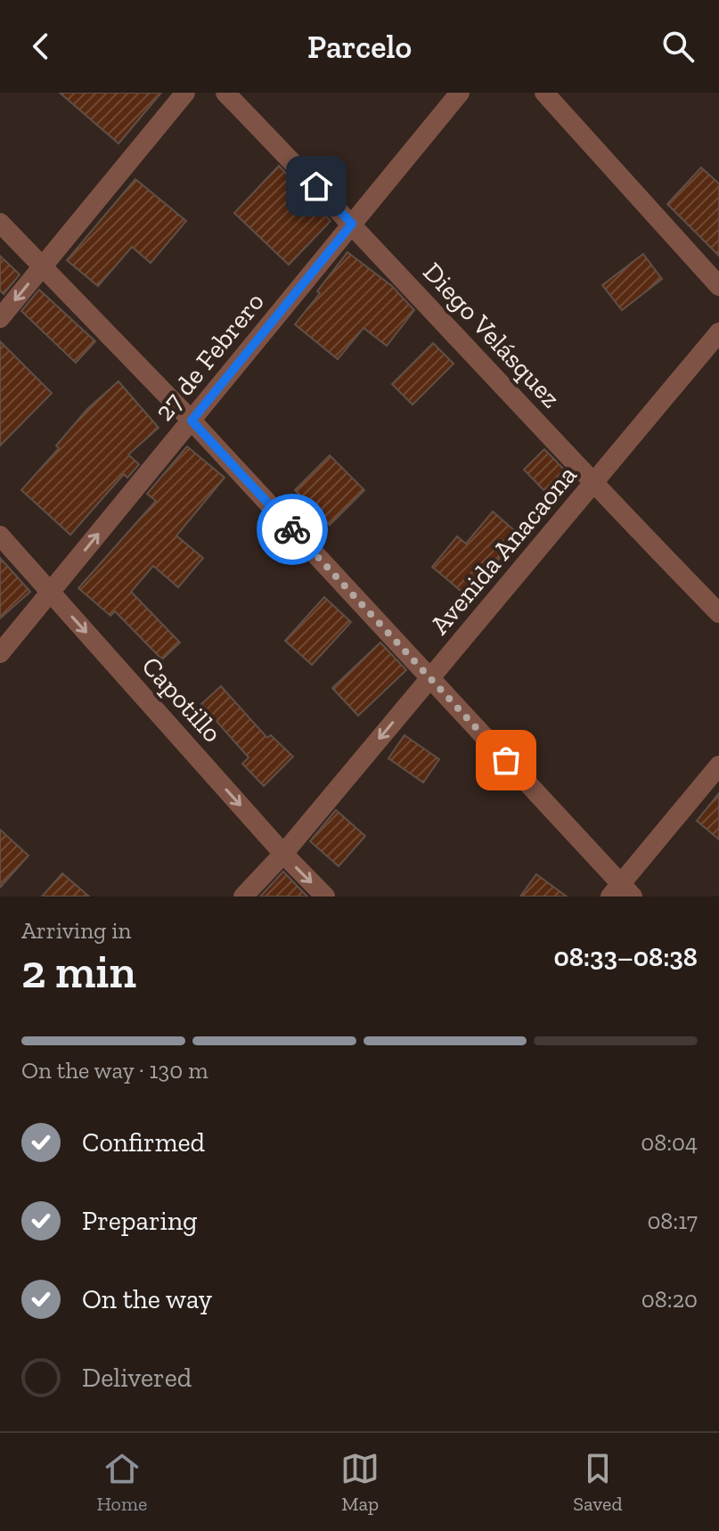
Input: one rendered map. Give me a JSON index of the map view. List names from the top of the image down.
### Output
{
  "streets": {
    "street": [
      "Diego Velásquez",
      "27 de Febrero",
      "Avenida Anacaona",
      "Capotillo"
    ]
  },
  "crossings": [
    ["Diego Velásquez", "27 de Febrero"],
    ["Diego Velásquez", "Avenida Anacaona"],
    ["27 de Febrero", "Capotillo"],
    ["Avenida Anacaona", "Capotillo"]
  ],
  "one_way": ["Capotillo"],
  "page": {
    "header": "Parcelo",
    "heading": ["2 min", "Arriving in", "08:33–08:38"],
    "bar": "On the way · 130 m",
    "list": [
      ["Confirmed", "08:04"],
      ["Preparing", "08:17"],
      ["On the way", "08:20"],
      "Delivered"
    ],
    "tabs": ["Home", "Map", "Saved"]
  }
}
